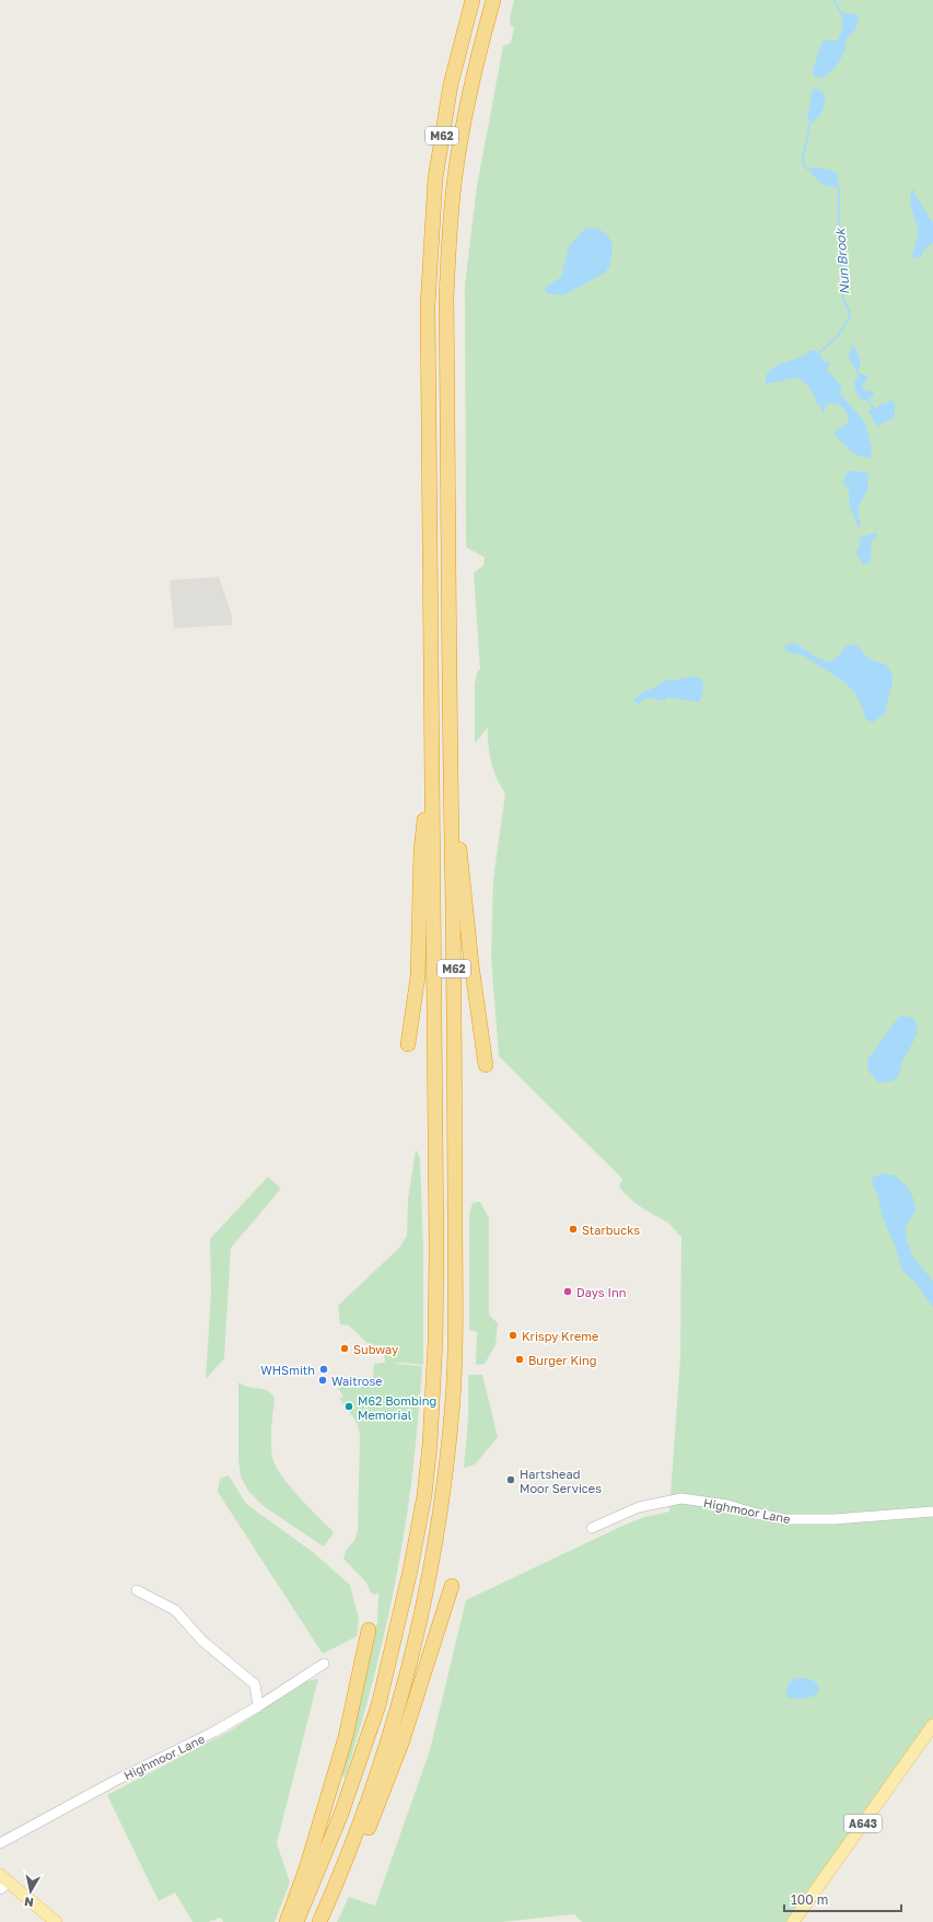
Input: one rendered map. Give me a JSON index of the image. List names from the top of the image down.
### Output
{
  "streets": {
    "highway": ["M62"],
    "main road": ["A643"],
    "street": ["Highmoor Lane"]
  },
  "water": ["Nun Brook"],
  "places": [
    "Starbucks",
    "Days Inn",
    "Krispy Kreme",
    "Subway",
    "Burger King",
    "WHSmith",
    "Waitrose",
    "M62 Bombing Memorial",
    "Hartshead Moor Services"
  ],
  "scale_bar": "100 m",
  "north": "bottom"
}
